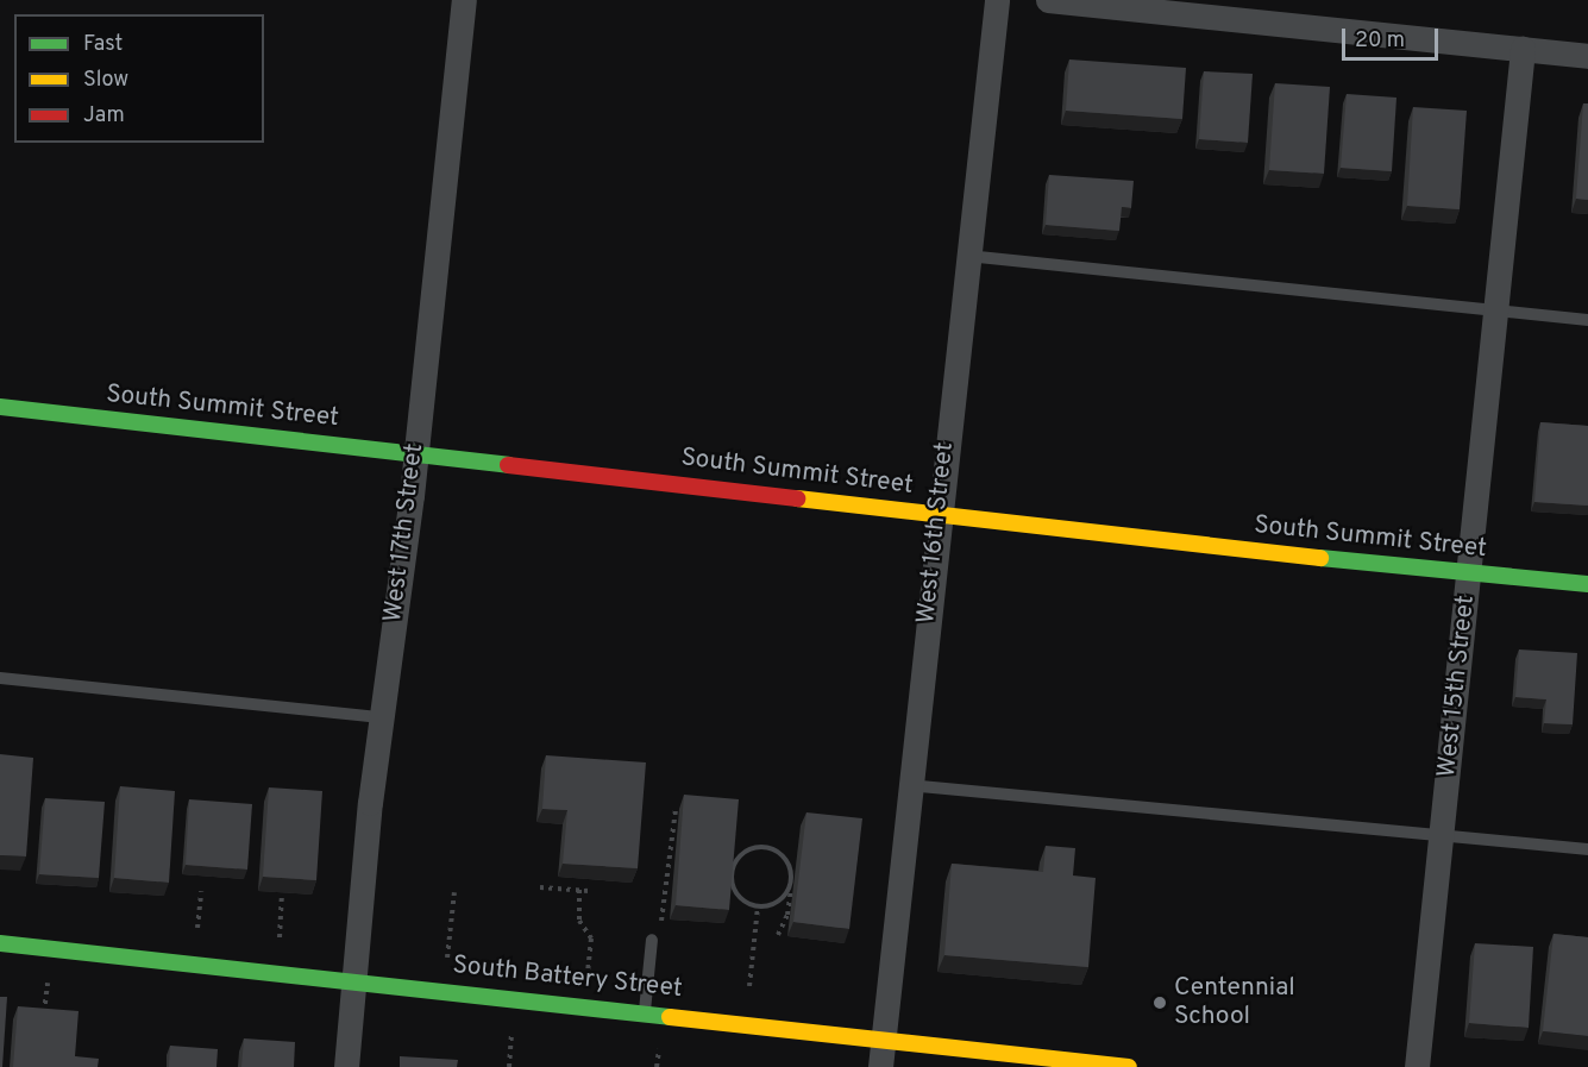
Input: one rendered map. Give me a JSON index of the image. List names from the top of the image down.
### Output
{
  "streets": {
    "street": [
      "South Summit Street",
      "West 17th Street",
      "West 16th Street",
      "West 15th Street",
      "South Battery Street"
    ]
  },
  "crossings": [
    ["South Summit Street", "West 17th Street"],
    ["South Summit Street", "West 16th Street"],
    ["South Summit Street", "West 15th Street"],
    ["West 17th Street", "South Battery Street"],
    ["West 16th Street", "South Battery Street"]
  ],
  "places": ["Centennial School"],
  "legend": ["Fast", "Slow", "Jam"],
  "scale_bar": "20 m"
}
